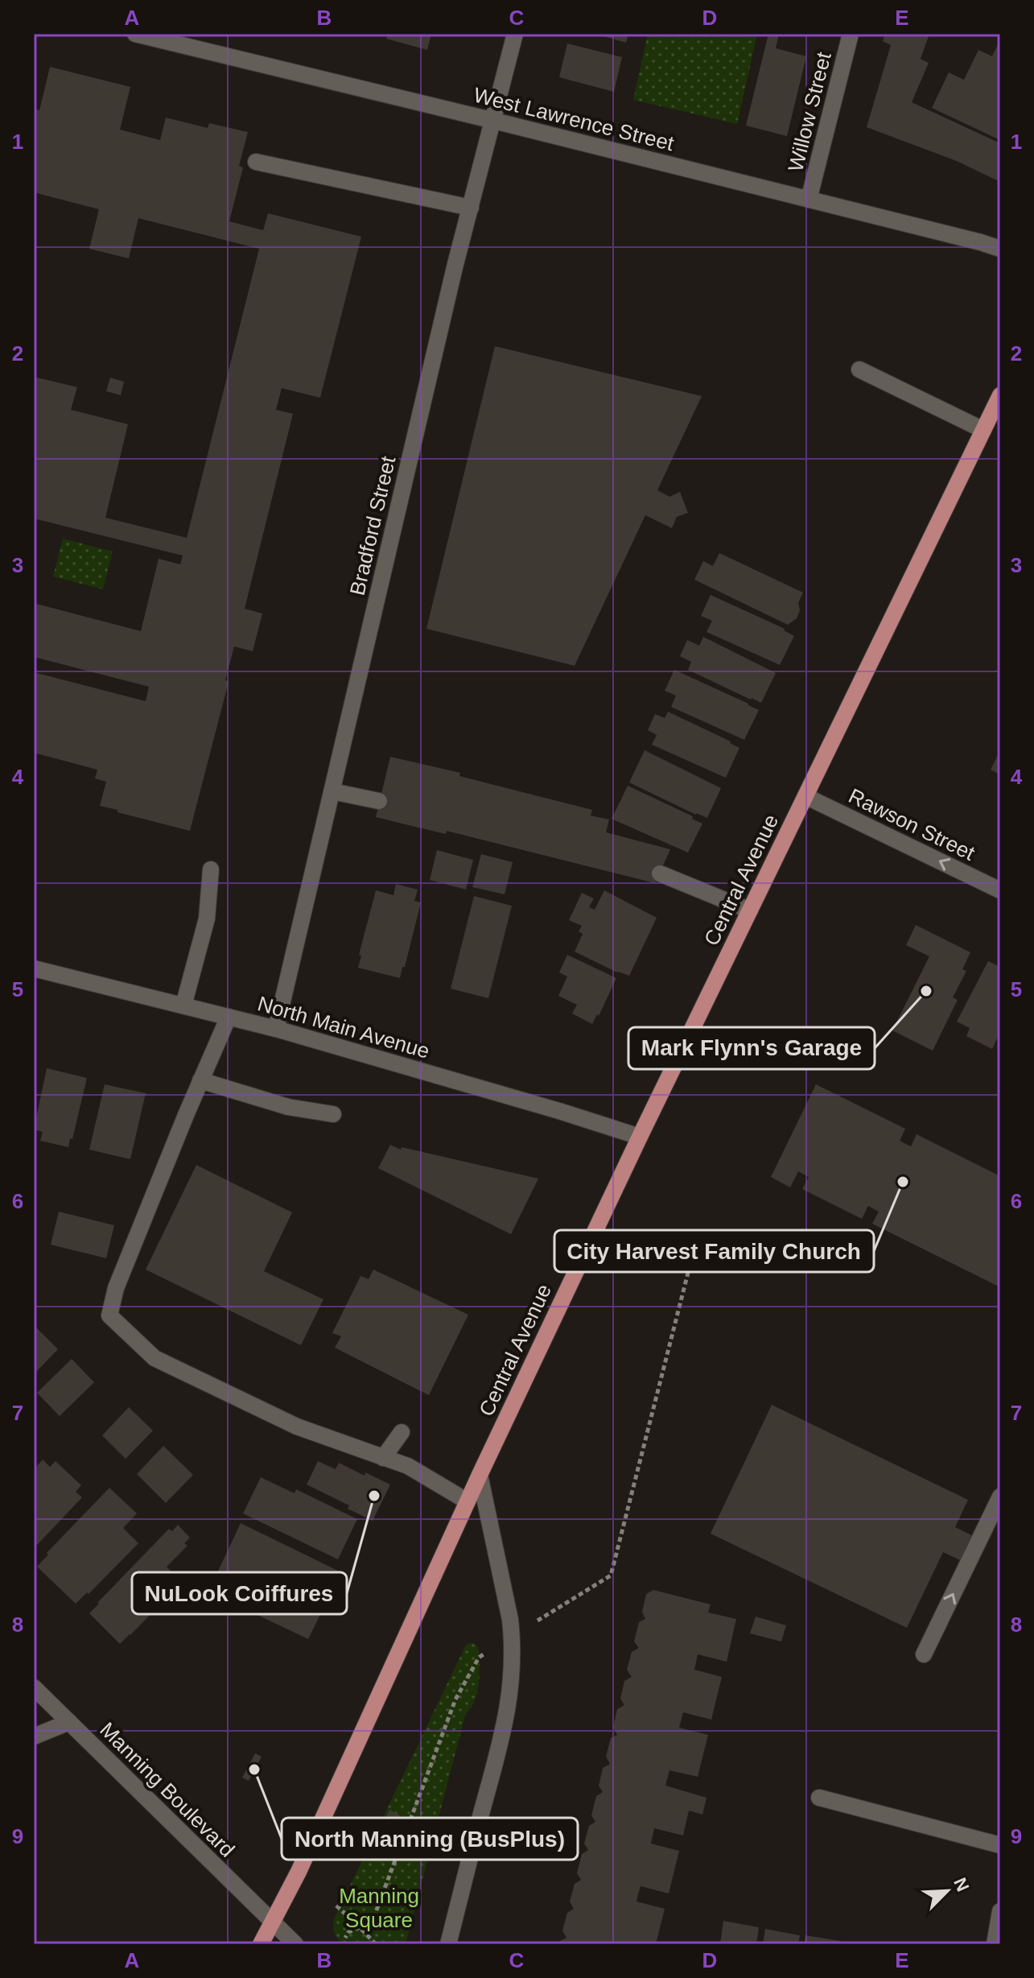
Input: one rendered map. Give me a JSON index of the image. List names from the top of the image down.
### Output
{
  "streets": {
    "main road": ["Central Avenue"],
    "street": [
      "Willow Street",
      "West Lawrence Street",
      "Bradford Street",
      "Rawson Street",
      "North Main Avenue",
      "Manning Boulevard"
    ]
  },
  "crossings": [
    ["Willow Street", "West Lawrence Street"],
    ["West Lawrence Street", "Bradford Street"],
    ["Bradford Street", "North Main Avenue"],
    ["Rawson Street", "Central Avenue"],
    ["Central Avenue", "North Main Avenue"],
    ["Central Avenue", "Manning Boulevard"]
  ],
  "one_way": ["Rawson Street"],
  "parks": ["Manning Square"],
  "places": [
    "Mark Flynn's Garage",
    "City Harvest Family Church",
    "NuLook Coiffures",
    "North Manning (BusPlus)"
  ],
  "north": "top right",
  "grid": {
    "columns": [
      "A",
      "B",
      "C",
      "D",
      "E"
    ],
    "rows": [
      "1",
      "2",
      "3",
      "4",
      "5",
      "6",
      "7",
      "8",
      "9"
    ]
  }
}
